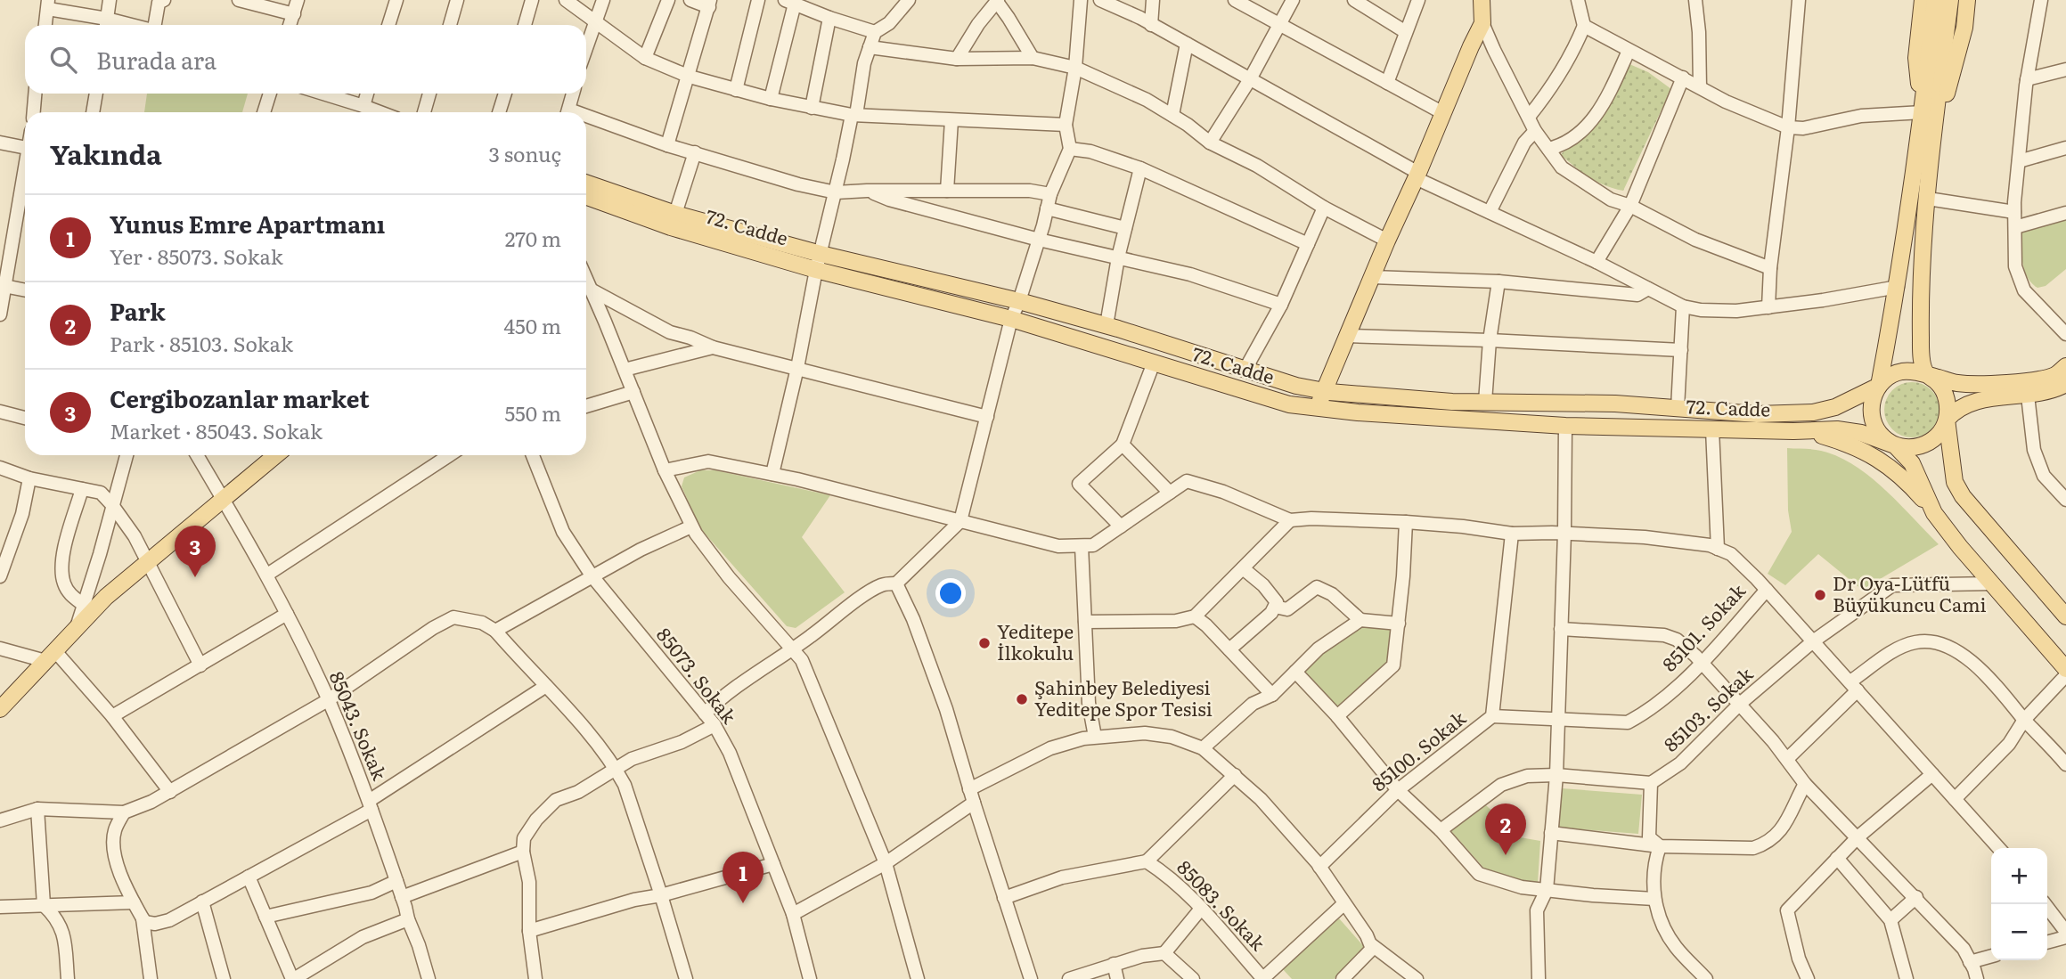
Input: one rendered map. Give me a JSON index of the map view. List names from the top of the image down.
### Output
{
  "streets": {
    "main road": ["72. Cadde"],
    "street": [
      "85101. Sokak",
      "85073. Sokak",
      "85103. Sokak",
      "85043. Sokak",
      "85100. Sokak",
      "85083. Sokak"
    ]
  },
  "crossings": [
    ["85101. Sokak", "85100. Sokak"]
  ],
  "places": ["Dr Oya-Lütfü Büyükuncu Cami", "Yeditepe İlkokulu", "Şahinbey Belediyesi Yeditepe Spor Tesisi"],
  "page": {
    "search": "Burada ara",
    "heading": ["Yakında", "3 sonuç"],
    "list": [
      {
        "mark": "1",
        "name": "Yunus Emre Apartmanı",
        "note": "Yer · 85073. Sokak",
        "value": "270 m"
      },
      {
        "mark": "2",
        "name": "Park",
        "note": "Park · 85103. Sokak",
        "value": "450 m"
      },
      {
        "mark": "3",
        "name": "Cergibozanlar market",
        "note": "Market · 85043. Sokak",
        "value": "550 m"
      }
    ],
    "pins": ["3", "2", "1"],
    "map_buttons": ["+", "−"]
  }
}
